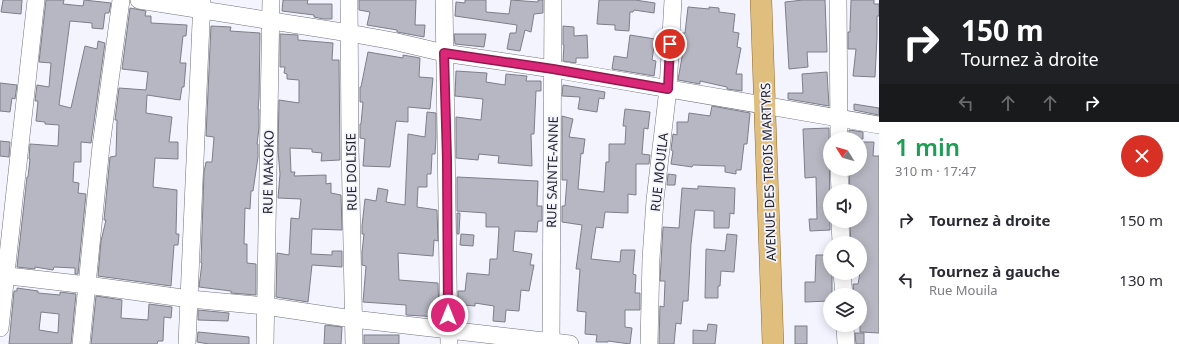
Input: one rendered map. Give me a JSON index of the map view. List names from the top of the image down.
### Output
{
  "streets": {
    "main road": ["AVENUE DES TROIS MARTYRS"],
    "street": [
      "RUE MAKOKO",
      "RUE DOLISIE",
      "RUE SAINTE-ANNE",
      "RUE MOUILA"
    ]
  },
  "north": "top left",
  "page": {
    "turn": ["150 m", "Tournez à droite"],
    "heading": ["1 min", "310 m · 17:47"],
    "list": [
      {
        "name": "Tournez à droite",
        "value": "150 m"
      },
      {
        "name": "Tournez à gauche",
        "note": "Rue Mouila",
        "value": "130 m"
      }
    ]
  }
}
